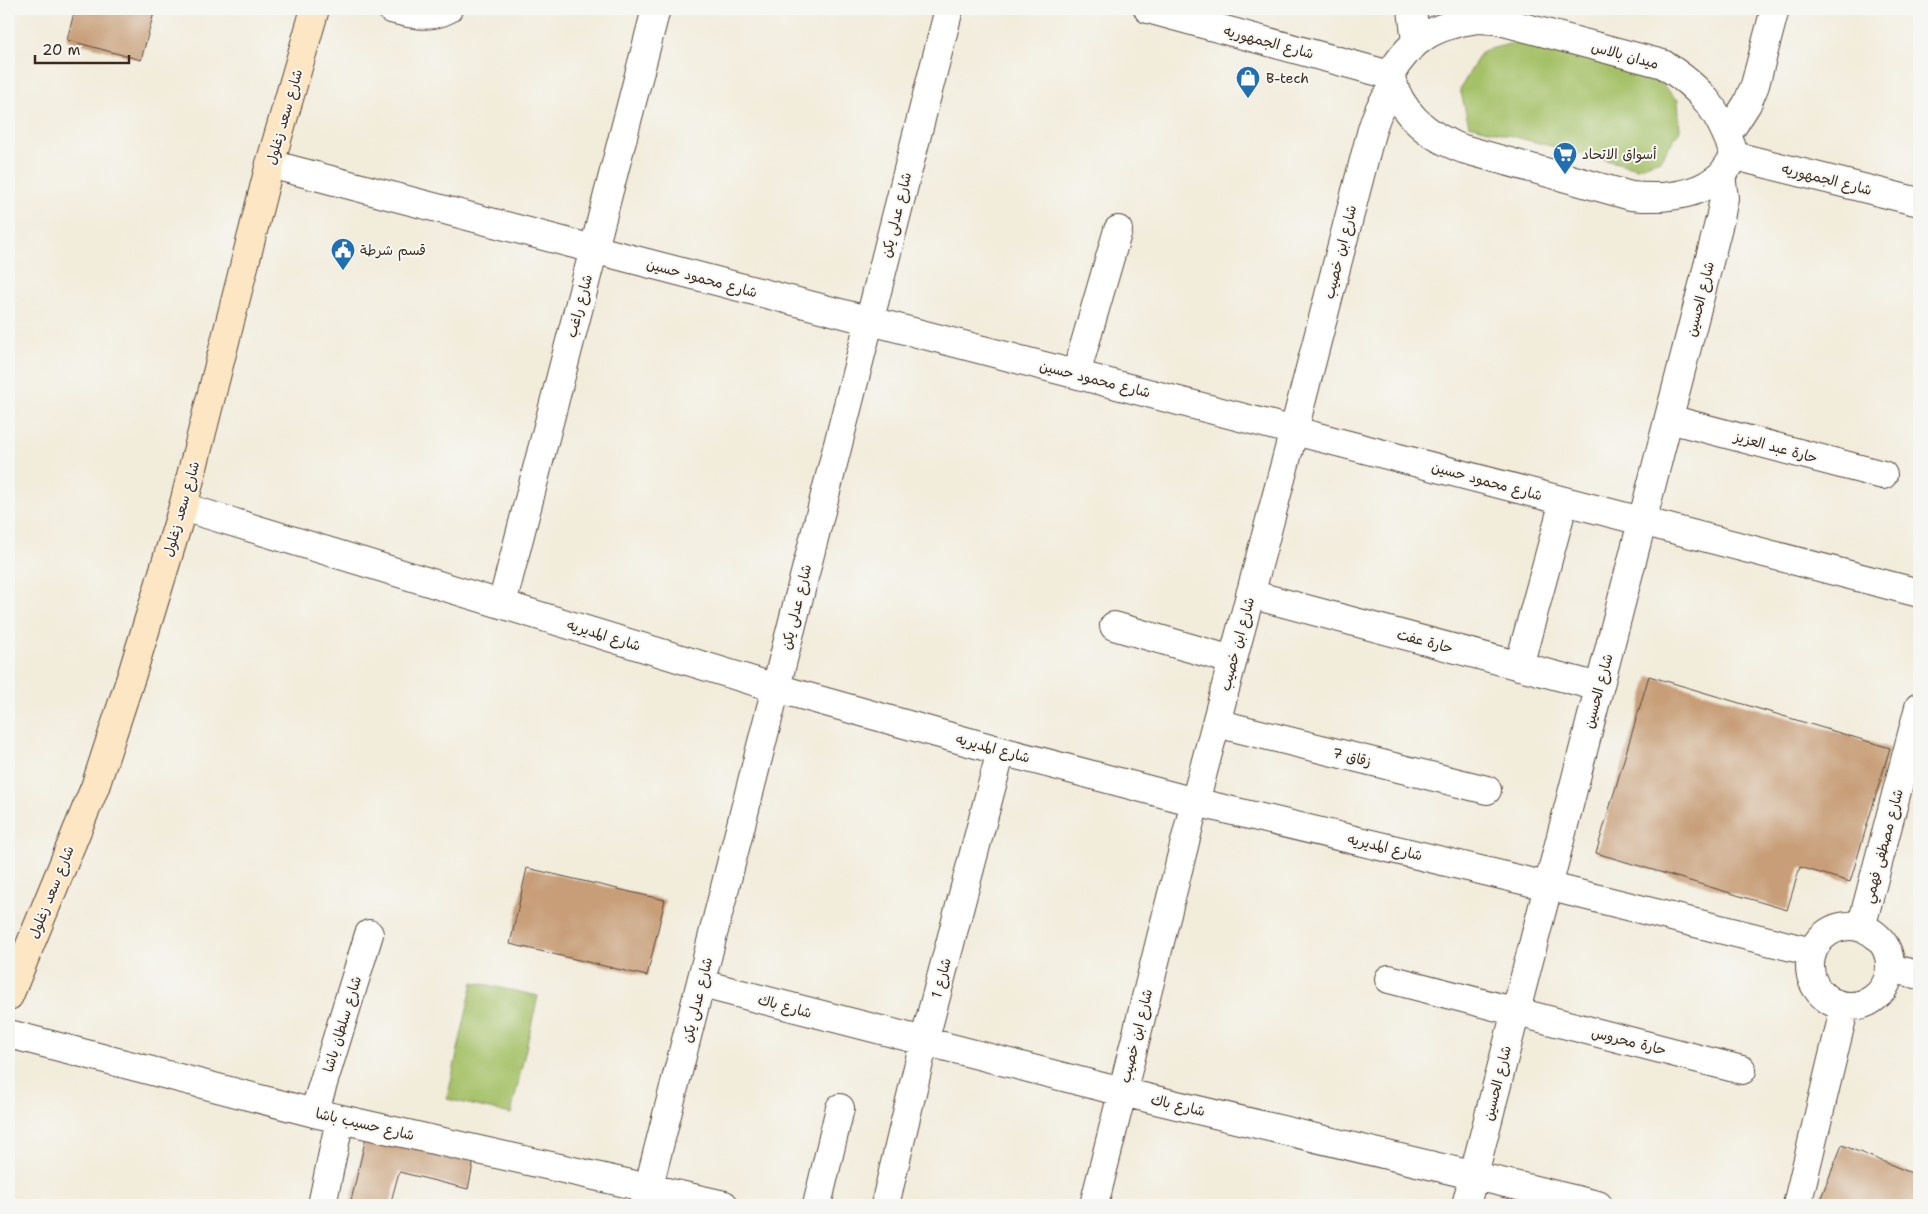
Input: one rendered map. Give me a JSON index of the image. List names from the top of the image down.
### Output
{
  "streets": {
    "main road": ["شارع سعد زغلول"],
    "street": [
      "شارع الجمهوريه",
      "ميدان بالاس",
      "شارع عدلى يكن",
      "شارع ابن خصيب",
      "شارع محمود حسين",
      "شارع الحسين",
      "شارع راغب",
      "حارة عبد العزيز",
      "شارع المديريه",
      "حارة عفت",
      "زقاق 7",
      "شارع مصطفى فهمي",
      "شارع 1",
      "شارع باك",
      "شارع سلطان باشا",
      "حارة محروس",
      "شارع حسيب باشا"
    ]
  },
  "crossings": [
    ["شارع الجمهوريه", "ميدان بالاس"],
    ["شارع الجمهوريه", "شارع ابن خصيب"],
    ["شارع الجمهوريه", "شارع الحسين"],
    ["ميدان بالاس", "شارع ابن خصيب"],
    ["ميدان بالاس", "شارع الحسين"],
    ["شارع سعد زغلول", "شارع محمود حسين"],
    ["شارع سعد زغلول", "شارع المديريه"],
    ["شارع عدلى يكن", "شارع محمود حسين"],
    ["شارع عدلى يكن", "شارع المديريه"],
    ["شارع عدلى يكن", "شارع باك"],
    ["شارع عدلى يكن", "شارع حسيب باشا"],
    ["شارع ابن خصيب", "شارع محمود حسين"],
    ["شارع ابن خصيب", "شارع المديريه"],
    ["شارع ابن خصيب", "حارة عفت"],
    ["شارع ابن خصيب", "زقاق 7"],
    ["شارع ابن خصيب", "شارع باك"],
    ["شارع محمود حسين", "شارع الحسين"],
    ["شارع محمود حسين", "شارع راغب"],
    ["شارع الحسين", "حارة عبد العزيز"],
    ["شارع الحسين", "شارع المديريه"],
    ["شارع الحسين", "حارة عفت"],
    ["شارع الحسين", "شارع باك"],
    ["شارع الحسين", "حارة محروس"],
    ["شارع راغب", "شارع المديريه"],
    ["شارع المديريه", "شارع مصطفى فهمي"],
    ["شارع المديريه", "شارع 1"],
    ["شارع 1", "شارع باك"],
    ["شارع سلطان باشا", "شارع حسيب باشا"]
  ],
  "places": {
    "shop": ["B-tech"],
    "supermarket": ["أسواق الاتحاد"],
    "public building": ["قسم شرطة"]
  },
  "scale_bar": "20 m"
}
